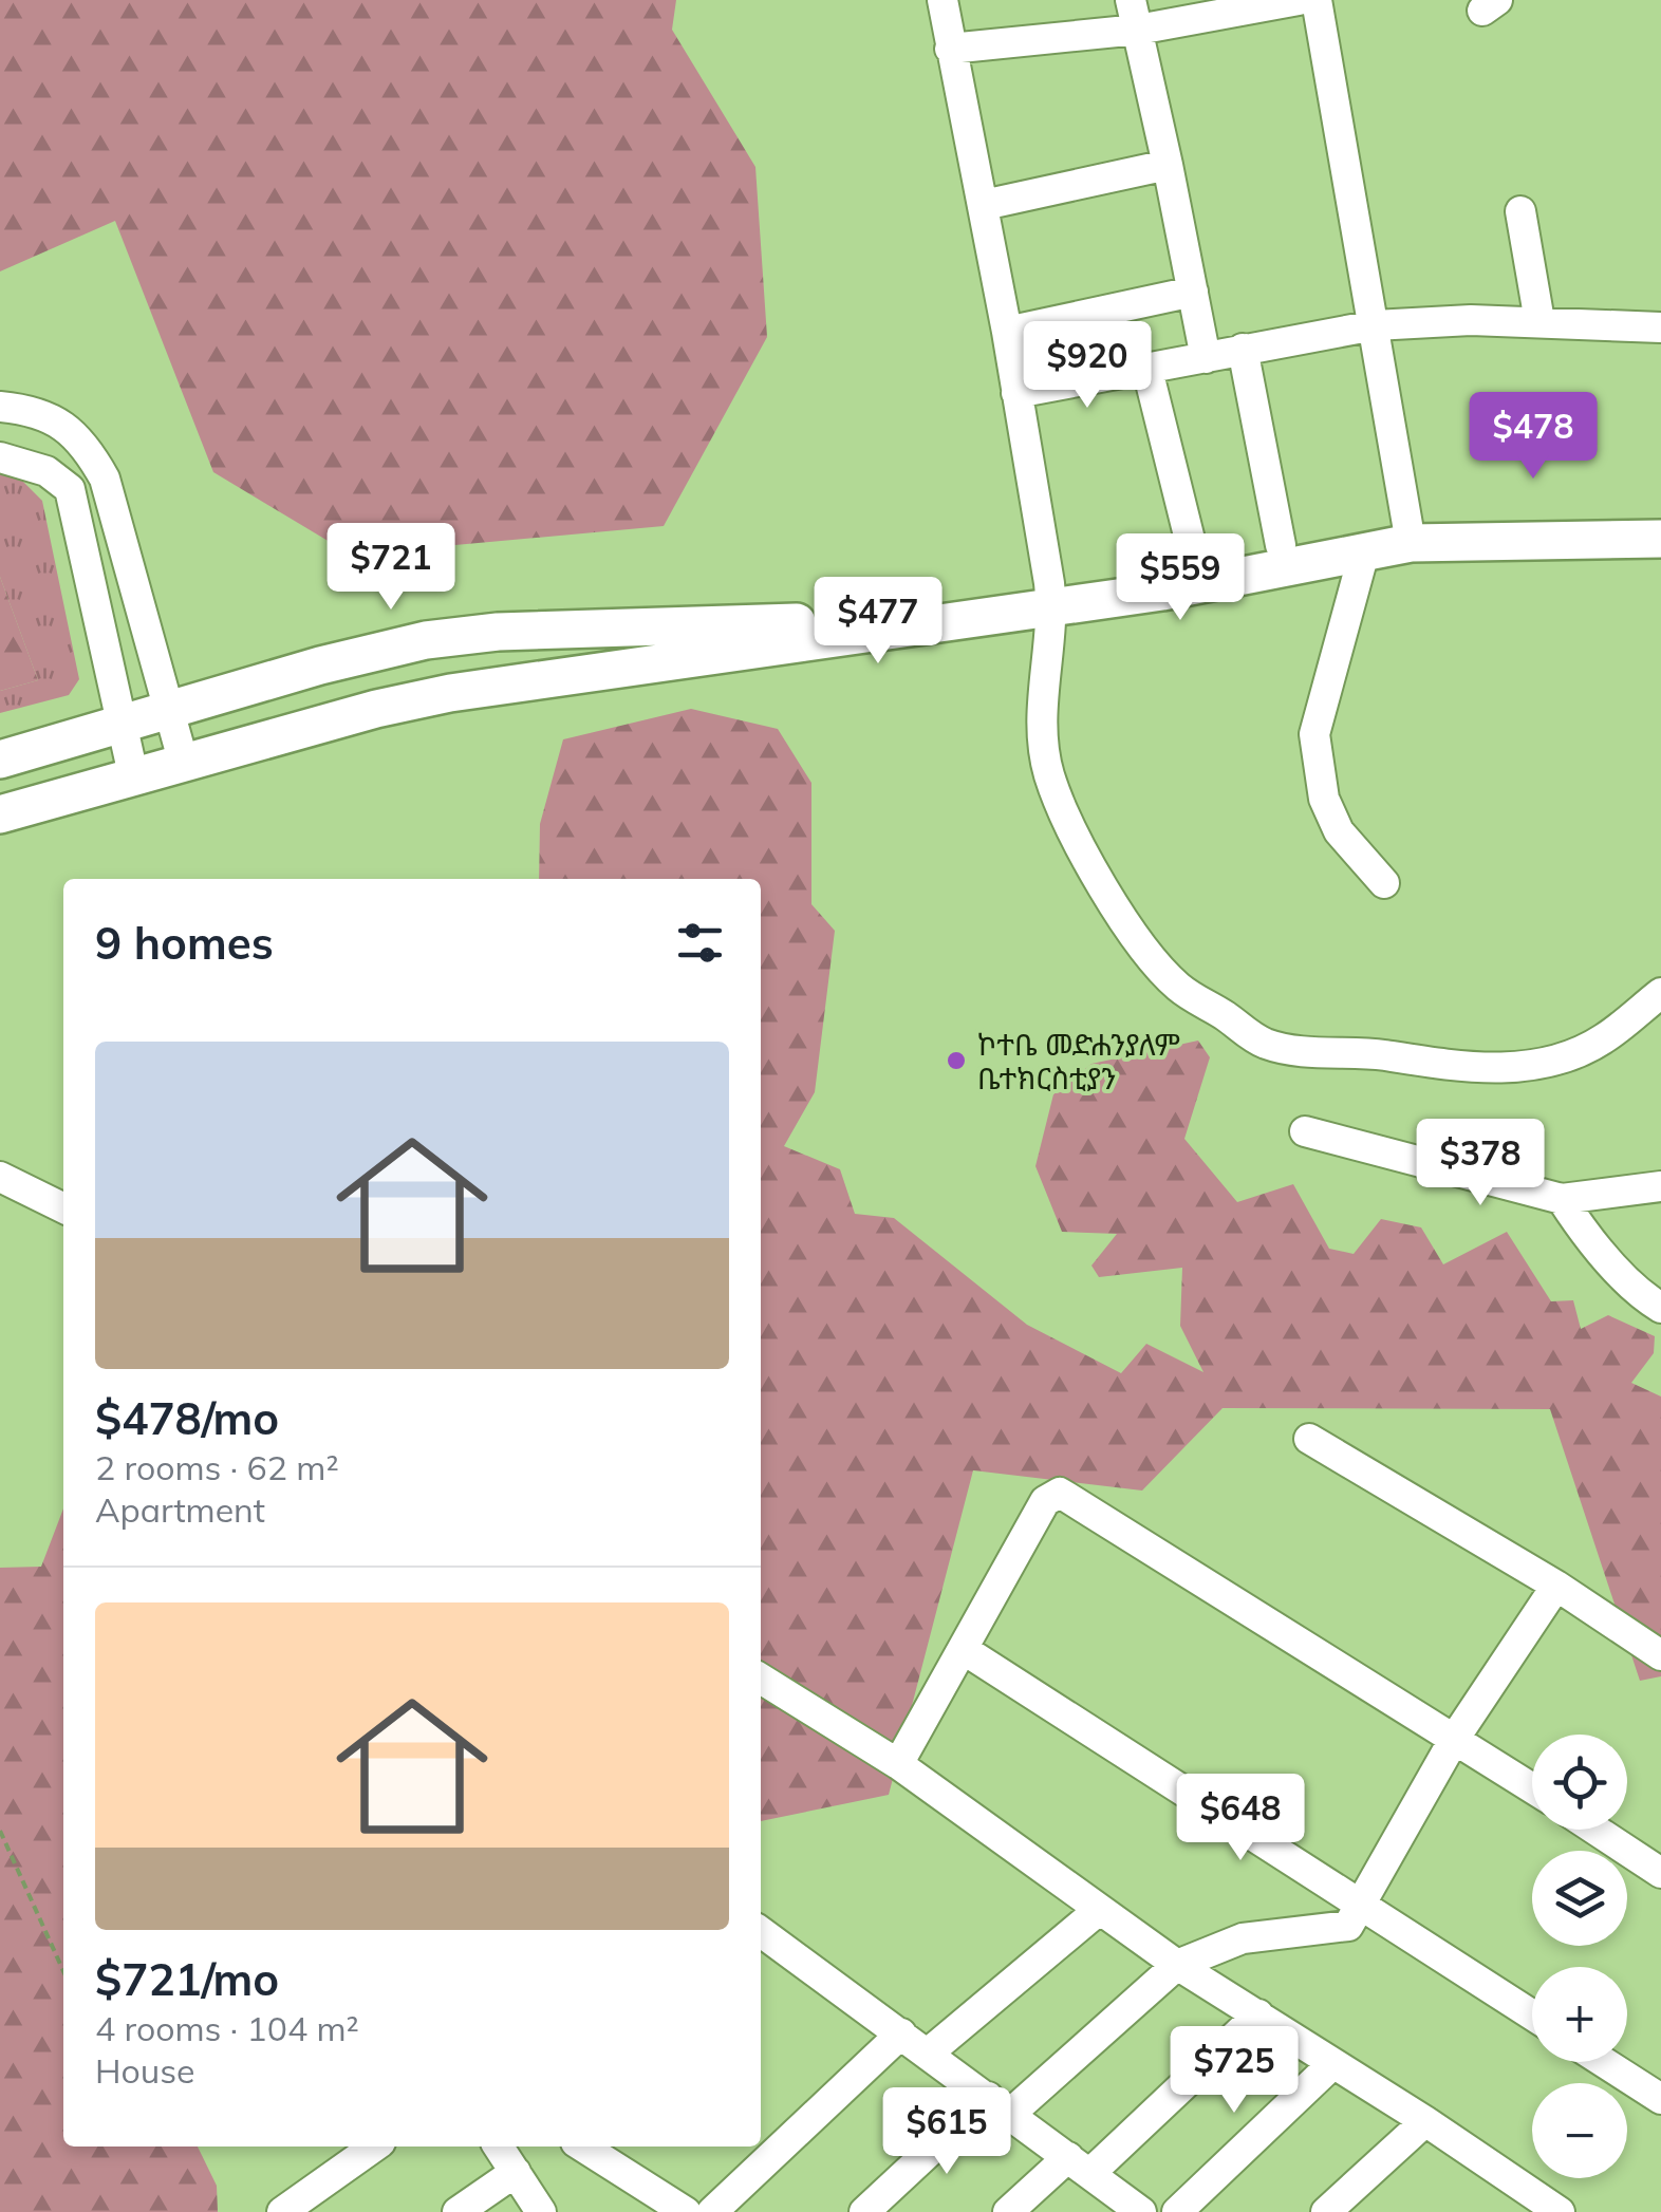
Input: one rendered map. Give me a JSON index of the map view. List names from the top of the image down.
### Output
{
  "places": ["ኮተቤ መድሐንያለም ቤተክርስቲያን"],
  "page": {
    "price": [
      "$920",
      "$478",
      "$721",
      "$559",
      "$477",
      "$378",
      "$648",
      "$725",
      "$615"
    ],
    "heading": "9 homes",
    "list": [
      {
        "name": "$478/mo",
        "note": "2 rooms · 62 m² · Apartment"
      },
      {
        "name": "$721/mo",
        "note": "4 rooms · 104 m² · House"
      }
    ],
    "map_buttons": ["+", "−"]
  }
}
